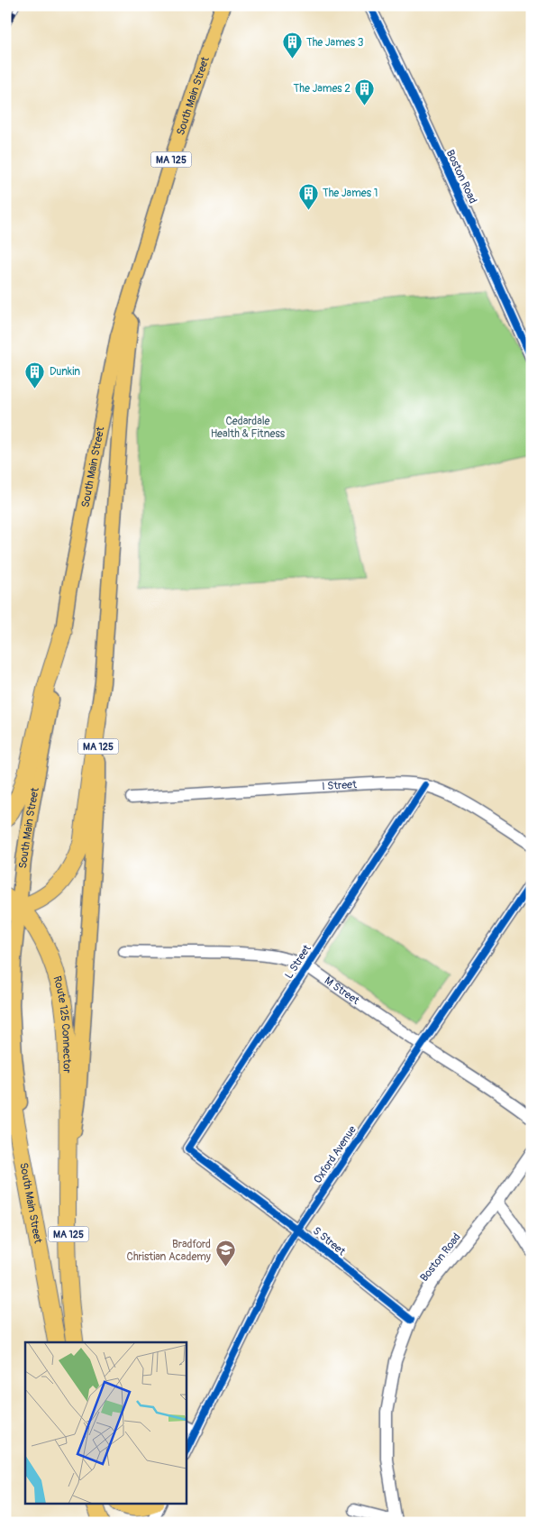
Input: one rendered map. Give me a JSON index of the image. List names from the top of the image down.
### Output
{
  "streets": {
    "highway": ["South Main Street", "MA 125", "Route 125 Connector"],
    "street": [
      "Boston Road",
      "I Street",
      "L Street",
      "M Street",
      "Oxford Avenue",
      "S Street"
    ]
  },
  "crossings": [
    ["South Main Street", "Route 125 Connector"],
    ["Boston Road", "S Street"],
    ["I Street", "L Street"],
    ["L Street", "M Street"],
    ["L Street", "S Street"],
    ["M Street", "Oxford Avenue"],
    ["Oxford Avenue", "S Street"]
  ],
  "parks": ["Cedardale Health & Fitness"],
  "places": {
    "building": [
      "The James 3",
      "The James 2",
      "The James 1",
      "Dunkin"
    ],
    "school or university": ["Bradford Christian Academy"]
  }
}
